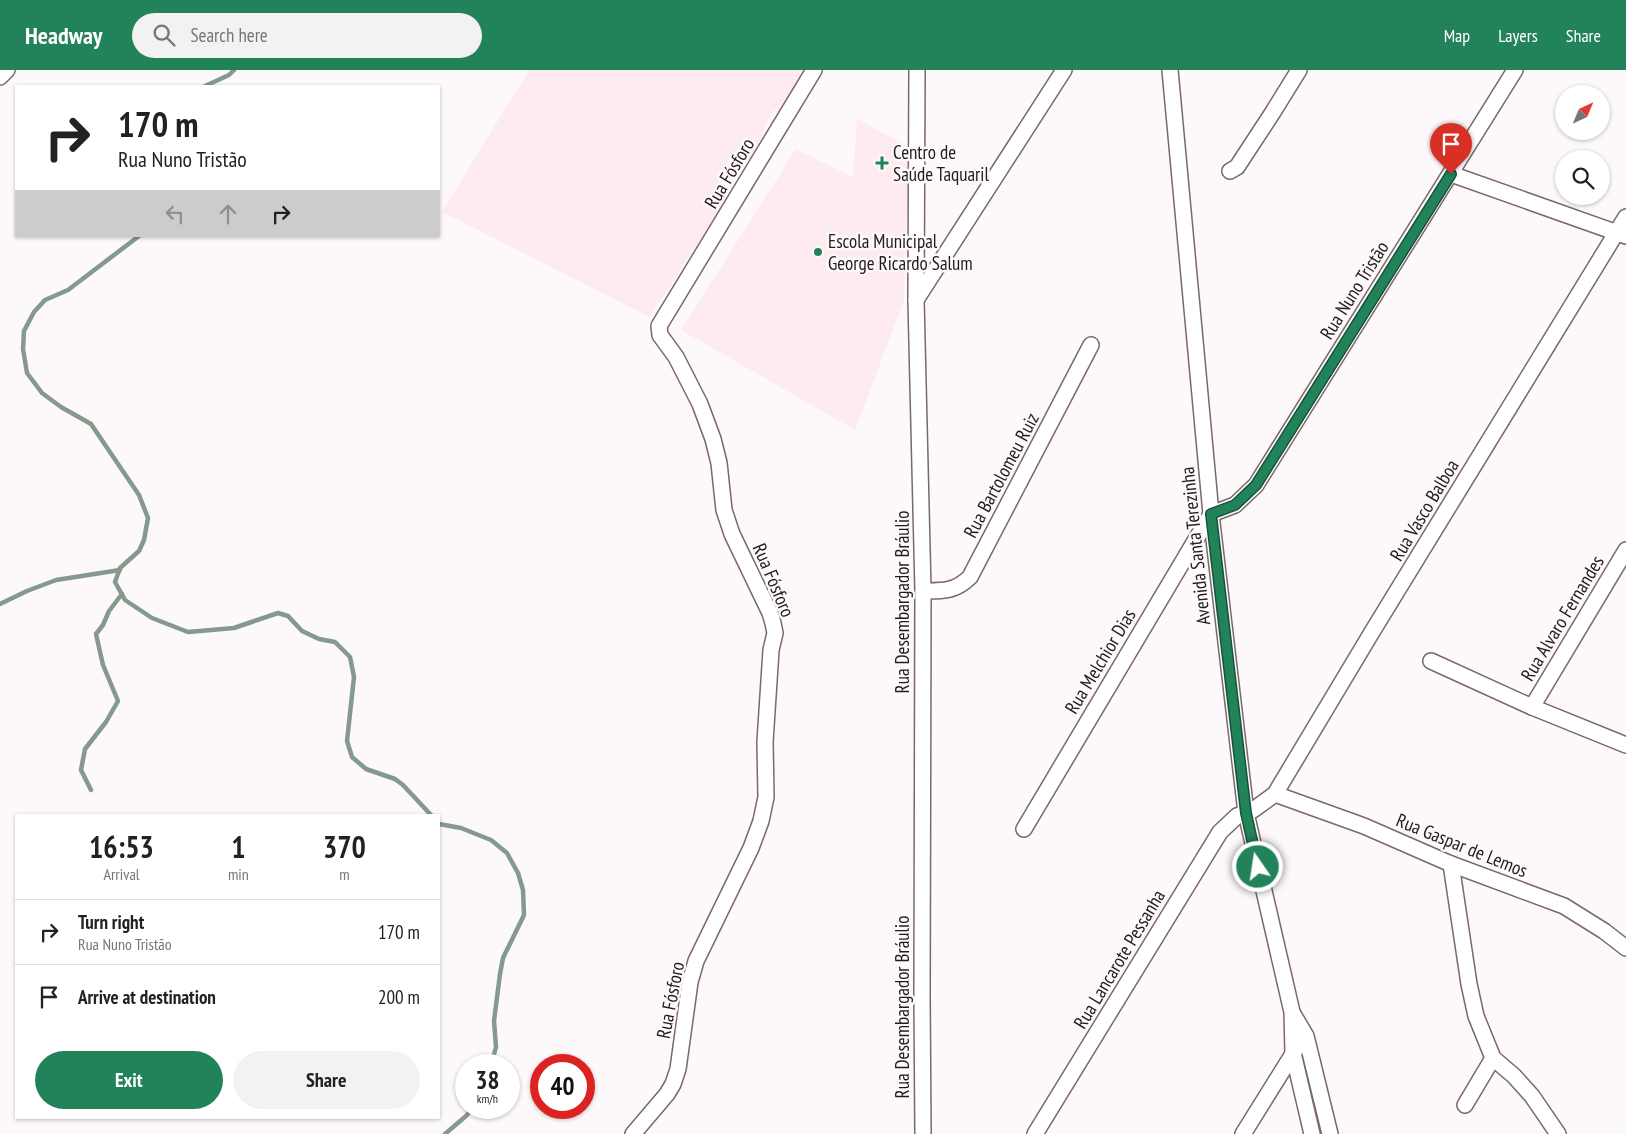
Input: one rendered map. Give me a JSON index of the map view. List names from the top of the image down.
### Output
{
  "streets": {
    "street": [
      "Rua Fósforo",
      "Rua Nuno Tristão",
      "Rua Bartolomeu Ruiz",
      "Rua Vasco Balboa",
      "Avenida Santa Terezinha",
      "Rua Desembargador Bráulio",
      "Rua Alvaro Fernandes",
      "Rua Melchior Dias",
      "Rua Gaspar de Lemos",
      "Rua Lancarote Pessanha"
    ]
  },
  "crossings": [
    ["Rua Nuno Tristão", "Avenida Santa Terezinha"],
    ["Rua Nuno Tristão", "Rua Melchior Dias"],
    ["Rua Bartolomeu Ruiz", "Rua Desembargador Bráulio"],
    ["Rua Vasco Balboa", "Avenida Santa Terezinha"],
    ["Rua Vasco Balboa", "Rua Gaspar de Lemos"],
    ["Rua Vasco Balboa", "Rua Lancarote Pessanha"],
    ["Avenida Santa Terezinha", "Rua Melchior Dias"],
    ["Avenida Santa Terezinha", "Rua Lancarote Pessanha"]
  ],
  "places": {
    "health": ["Centro de Saúde Taquaril"],
    "other": ["Escola Municipal George Ricardo Salum"]
  },
  "north": "top right",
  "page": {
    "header": "Headway",
    "search": "Search here",
    "nav": ["Map", "Layers", "Share"],
    "turn": ["170 m", "Rua Nuno Tristão"],
    "eta": [
      "16:53",
      "Arrival",
      "1",
      "min",
      "370",
      "m"
    ],
    "list": [
      {
        "name": "Turn right",
        "note": "Rua Nuno Tristão",
        "value": "170 m"
      },
      {
        "name": "Arrive at destination",
        "value": "200 m"
      }
    ],
    "buttons": ["Exit", "Share"],
    "speed": "38 km/h",
    "limit": "40"
  }
}
